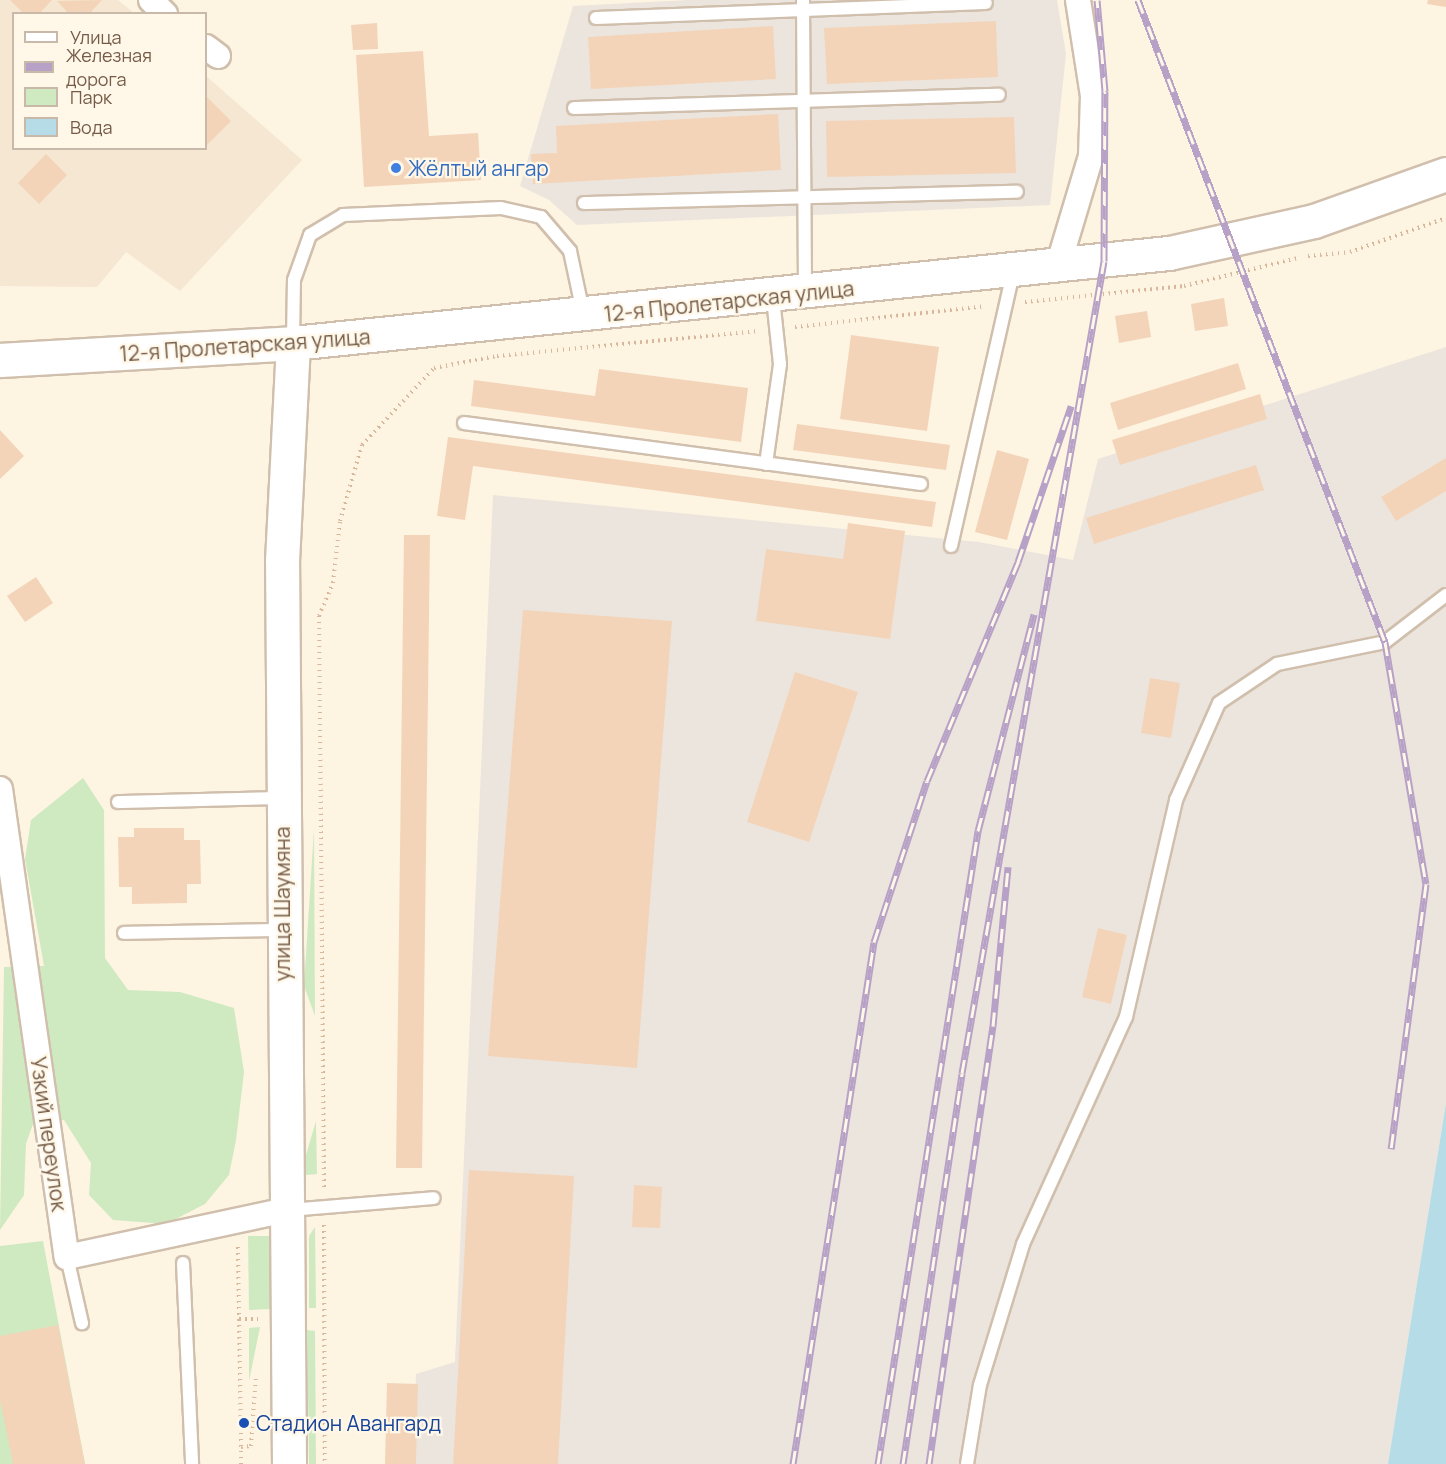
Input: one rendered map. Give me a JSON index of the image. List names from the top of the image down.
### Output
{
  "streets": {
    "main road": ["12-я Пролетарская улица", "улица Шаумяна"],
    "street": ["Узкий переулок"]
  },
  "crossings": [
    ["12-я Пролетарская улица", "улица Шаумяна"]
  ],
  "places": ["Жёлтый ангар", "Стадион Авангард"],
  "legend": [
    "Улица",
    "Железная дорога",
    "Парк",
    "Вода"
  ]
}
